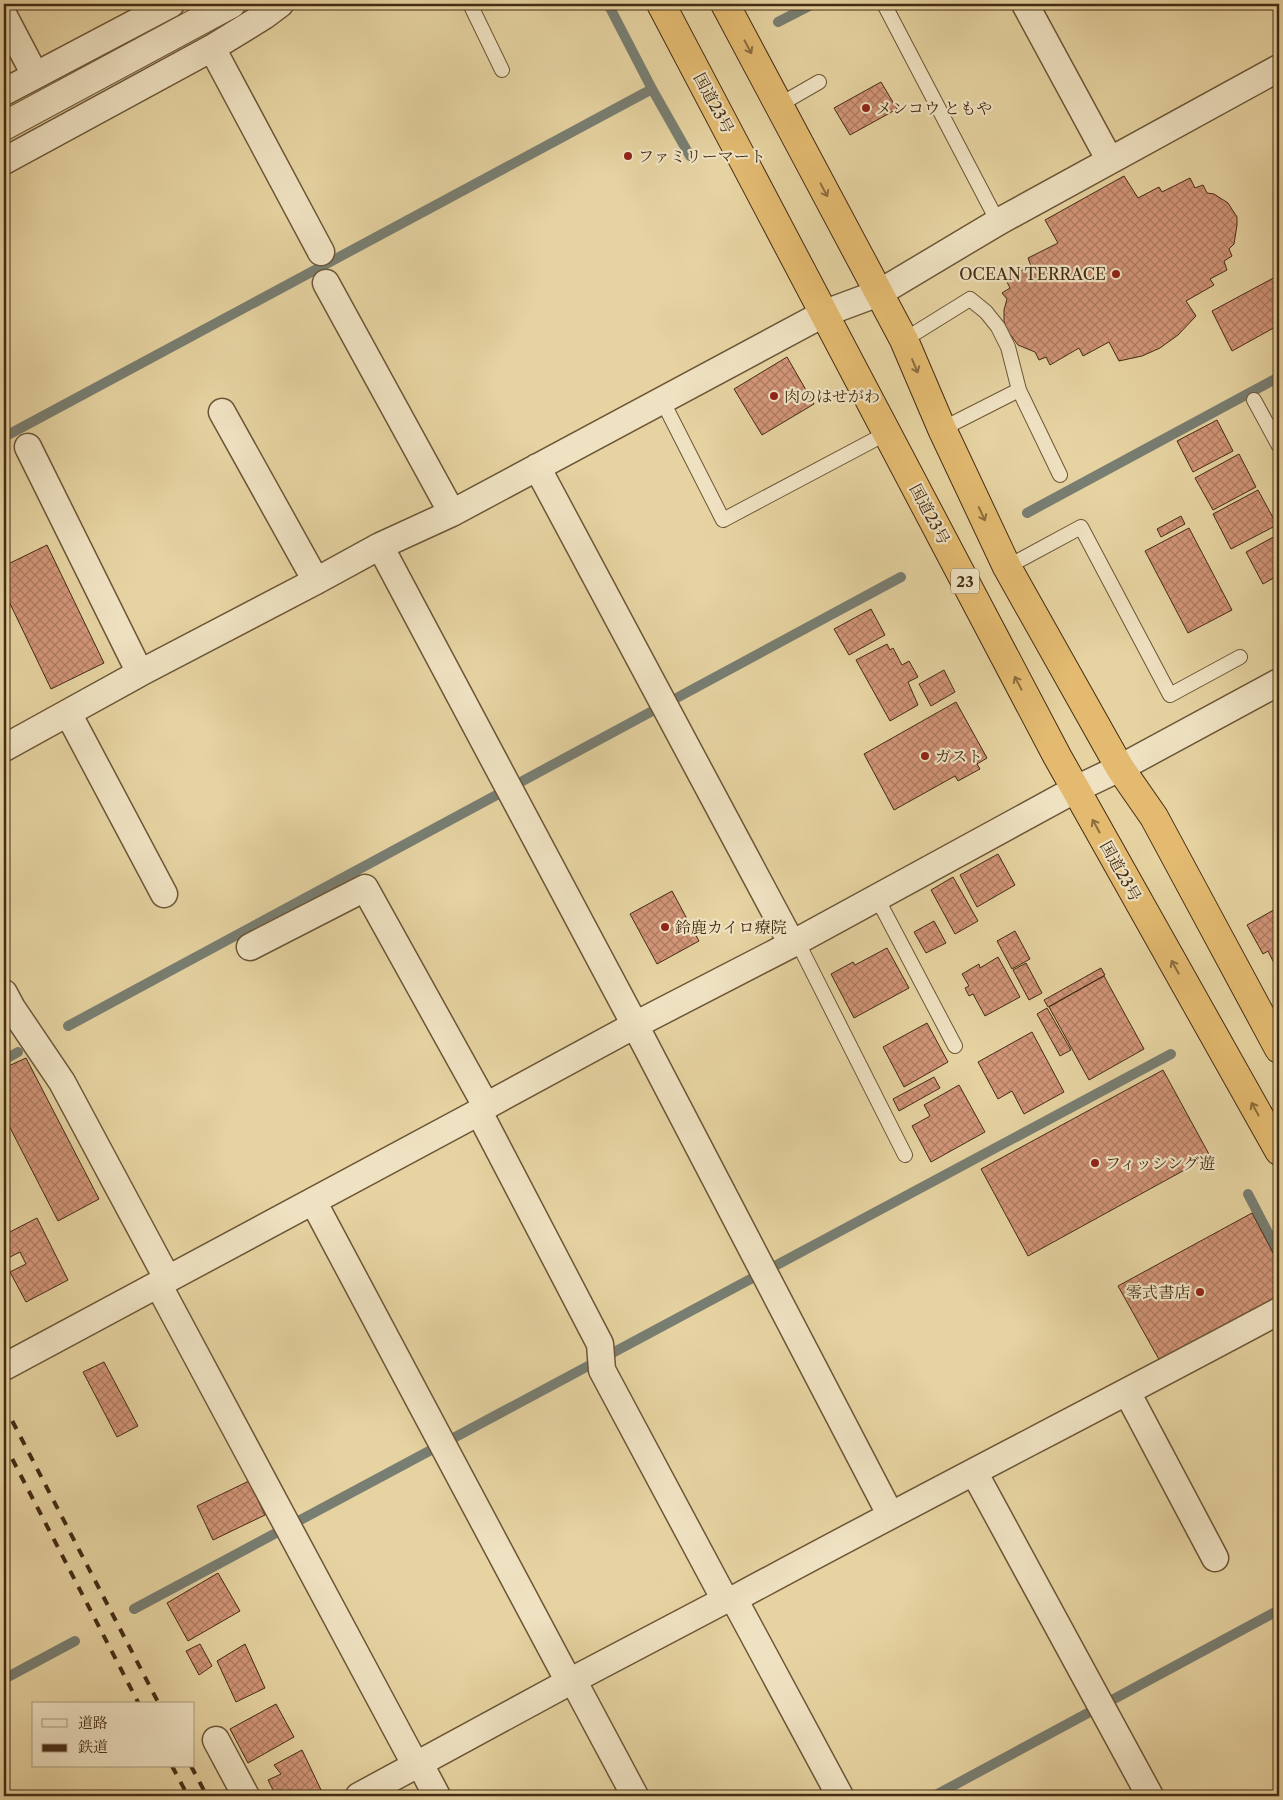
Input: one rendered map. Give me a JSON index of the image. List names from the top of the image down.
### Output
{
  "streets": {
    "highway": ["国道23号", "23"]
  },
  "places": [
    "メンコウ ともや",
    "ファミリーマート",
    "OCEAN TERRACE",
    "肉のはせがわ",
    "ガスト",
    "鈴鹿カイロ療院",
    "フィッシング遊",
    "零式書店"
  ],
  "legend": ["道路", "鉄道"]
}
